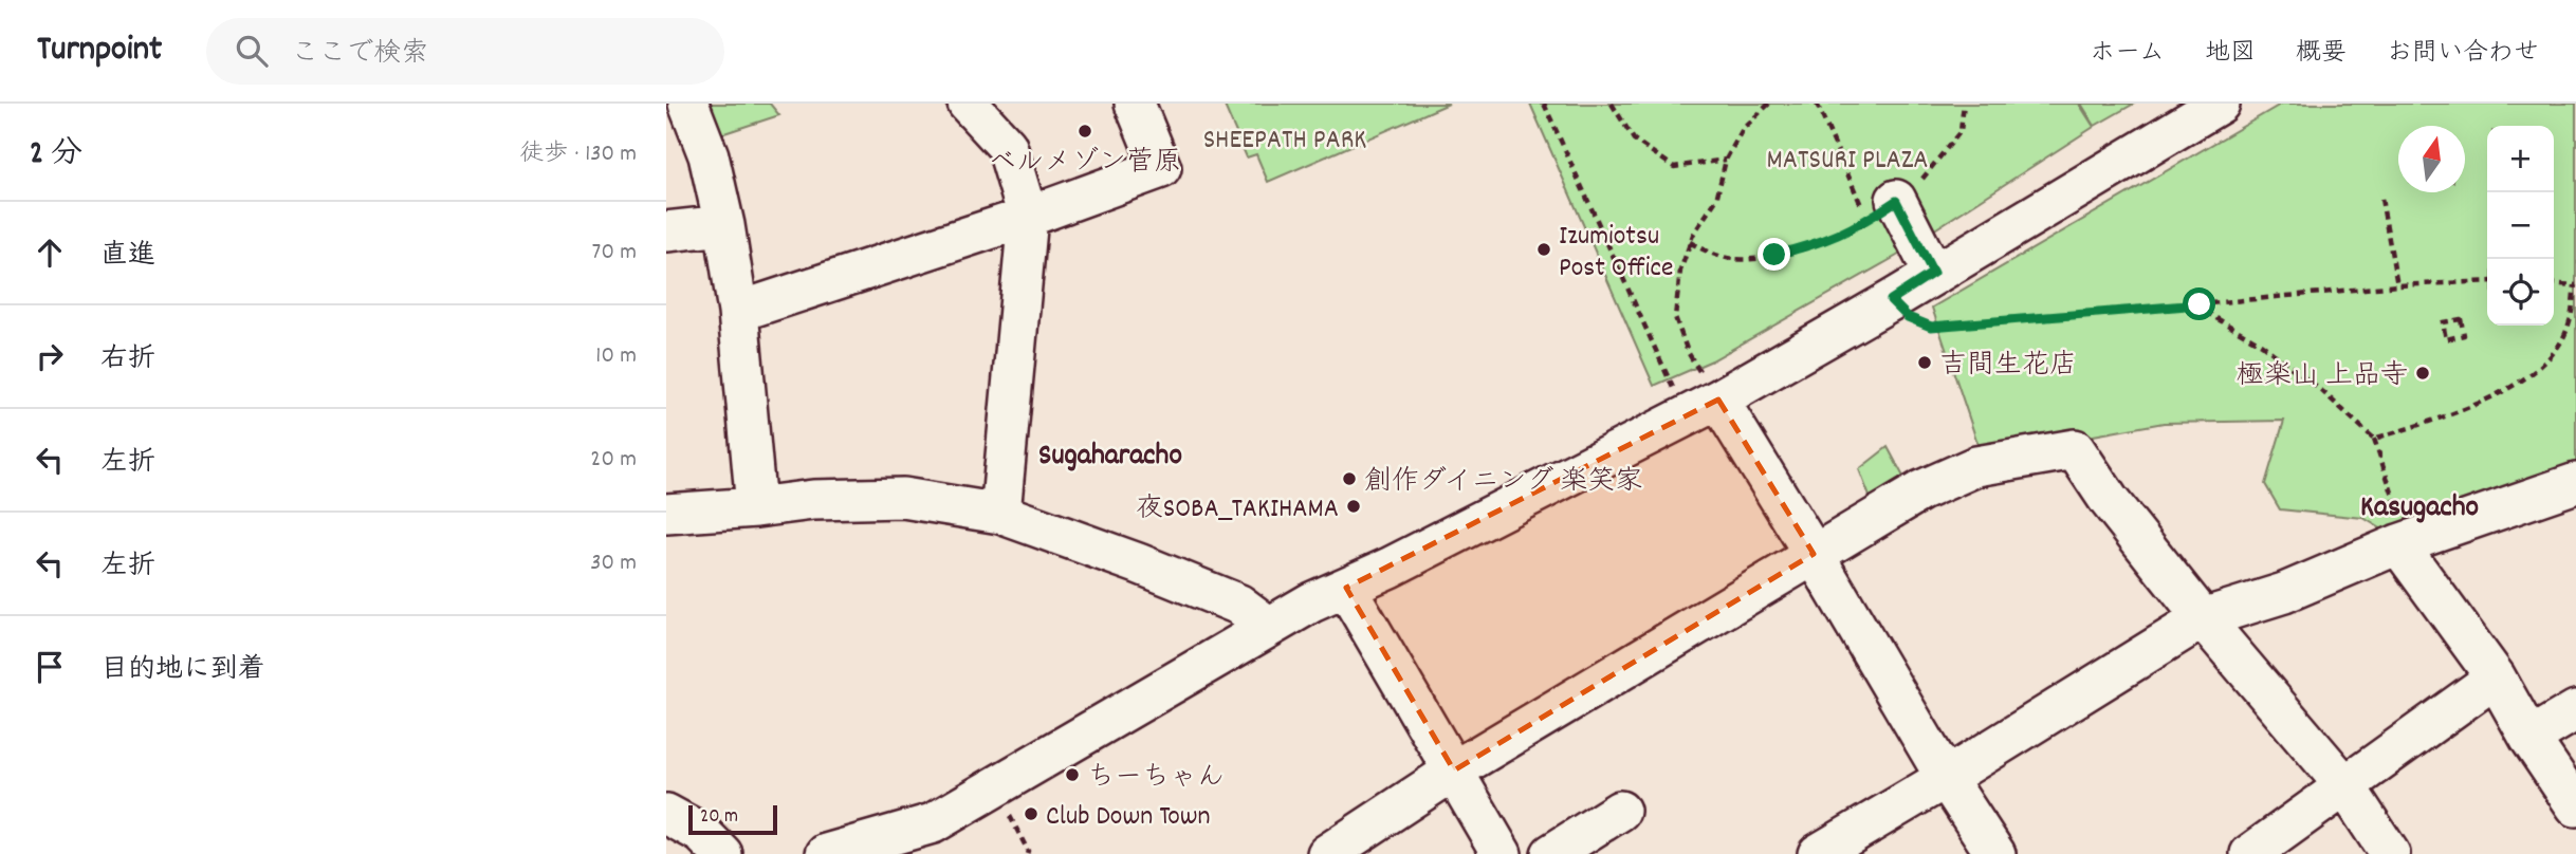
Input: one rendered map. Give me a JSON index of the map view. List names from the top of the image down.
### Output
{
  "districts": ["Sugaharacho", "Kasugacho"],
  "parks": ["SHEEPATH PARK", "MATSURI PLAZA"],
  "places": [
    "ベルメゾン菅原",
    "Izumiotsu Post Office",
    "吉間生花店",
    "極楽山 上品寺",
    "創作ダイニング 楽笑家",
    "夜SOBA_TAKIHAMA",
    "ちーちゃん",
    "Club Down Town"
  ],
  "scale_bar": "20 m",
  "north": "top",
  "page": {
    "header": "Turnpoint",
    "search": "ここで検索",
    "nav": [
      "ホーム",
      "地図",
      "概要",
      "お問い合わせ"
    ],
    "heading": ["2 分", "徒歩 · 130 m"],
    "map_buttons": ["+", "−"],
    "list": [
      ["直進", "70 m"],
      ["右折", "10 m"],
      ["左折", "20 m"],
      ["左折", "30 m"],
      "目的地に到着"
    ],
    "scale": "20 m"
  }
}
